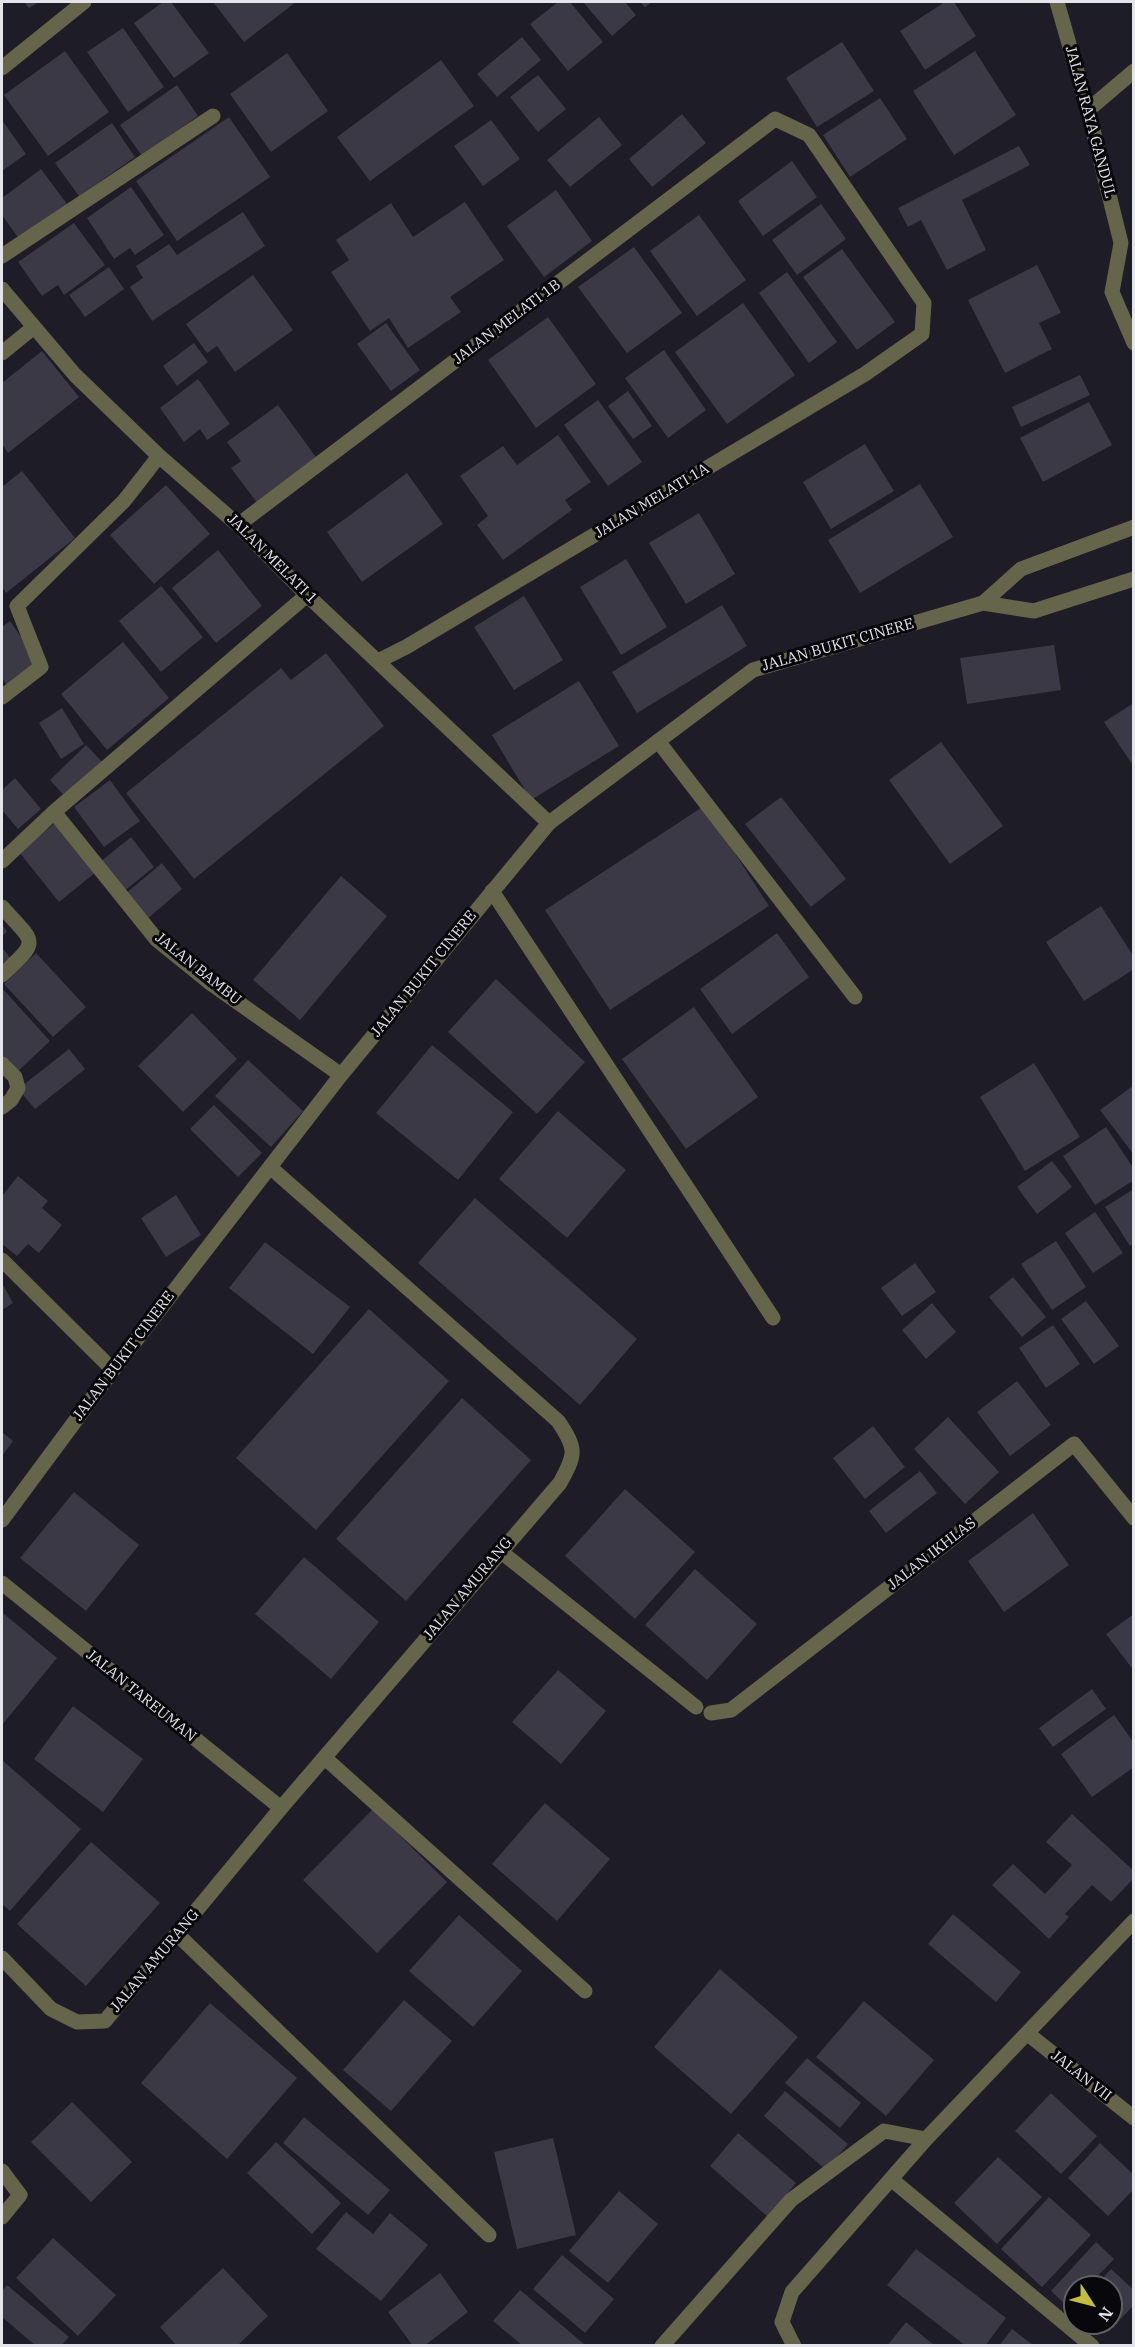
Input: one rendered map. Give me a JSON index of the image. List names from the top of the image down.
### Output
{
  "streets": {
    "street": [
      "JALAN RAYA GANDUL",
      "JALAN MELATI 1B",
      "JALAN MELATI 1A",
      "JALAN MELATI 1",
      "JALAN BUKIT CINERE",
      "JALAN BAMBU",
      "JALAN IKHLAS",
      "JALAN AMURANG",
      "JALAN TAREUMAN",
      "JALAN VII"
    ]
  },
  "crossings": [
    ["JALAN MELATI 1B", "JALAN MELATI 1A"],
    ["JALAN MELATI 1B", "JALAN MELATI 1"],
    ["JALAN MELATI 1A", "JALAN MELATI 1"],
    ["JALAN MELATI 1", "JALAN BUKIT CINERE"],
    ["JALAN BUKIT CINERE", "JALAN BAMBU"],
    ["JALAN BUKIT CINERE", "JALAN AMURANG"],
    ["JALAN AMURANG", "JALAN TAREUMAN"]
  ],
  "north": "bottom right"
}
